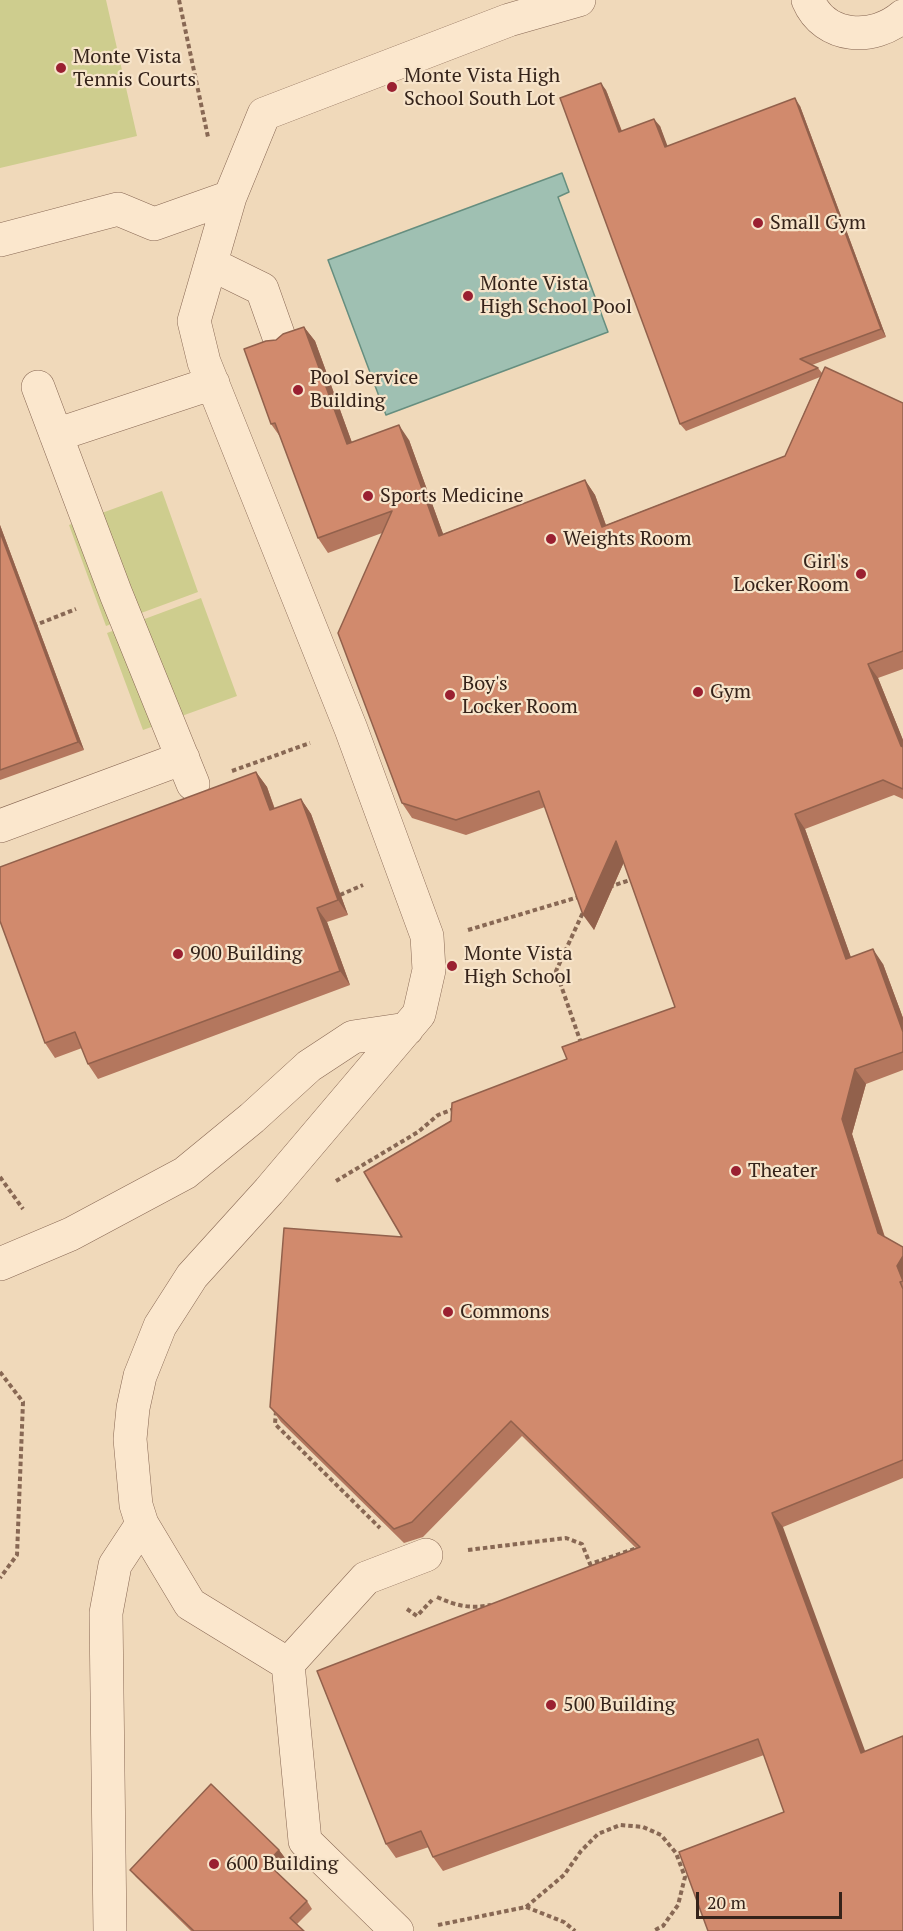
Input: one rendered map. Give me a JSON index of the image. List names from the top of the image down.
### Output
{
  "places": [
    "Monte Vista Tennis Courts",
    "Monte Vista High School South Lot",
    "Small Gym",
    "Monte Vista High School Pool",
    "Pool Service Building",
    "Sports Medicine",
    "Weights Room",
    "Girl's Locker Room",
    "Gym",
    "Boy's Locker Room",
    "900 Building",
    "Monte Vista High School",
    "Theater",
    "Commons",
    "500 Building",
    "600 Building"
  ],
  "scale_bar": "20 m"
}
